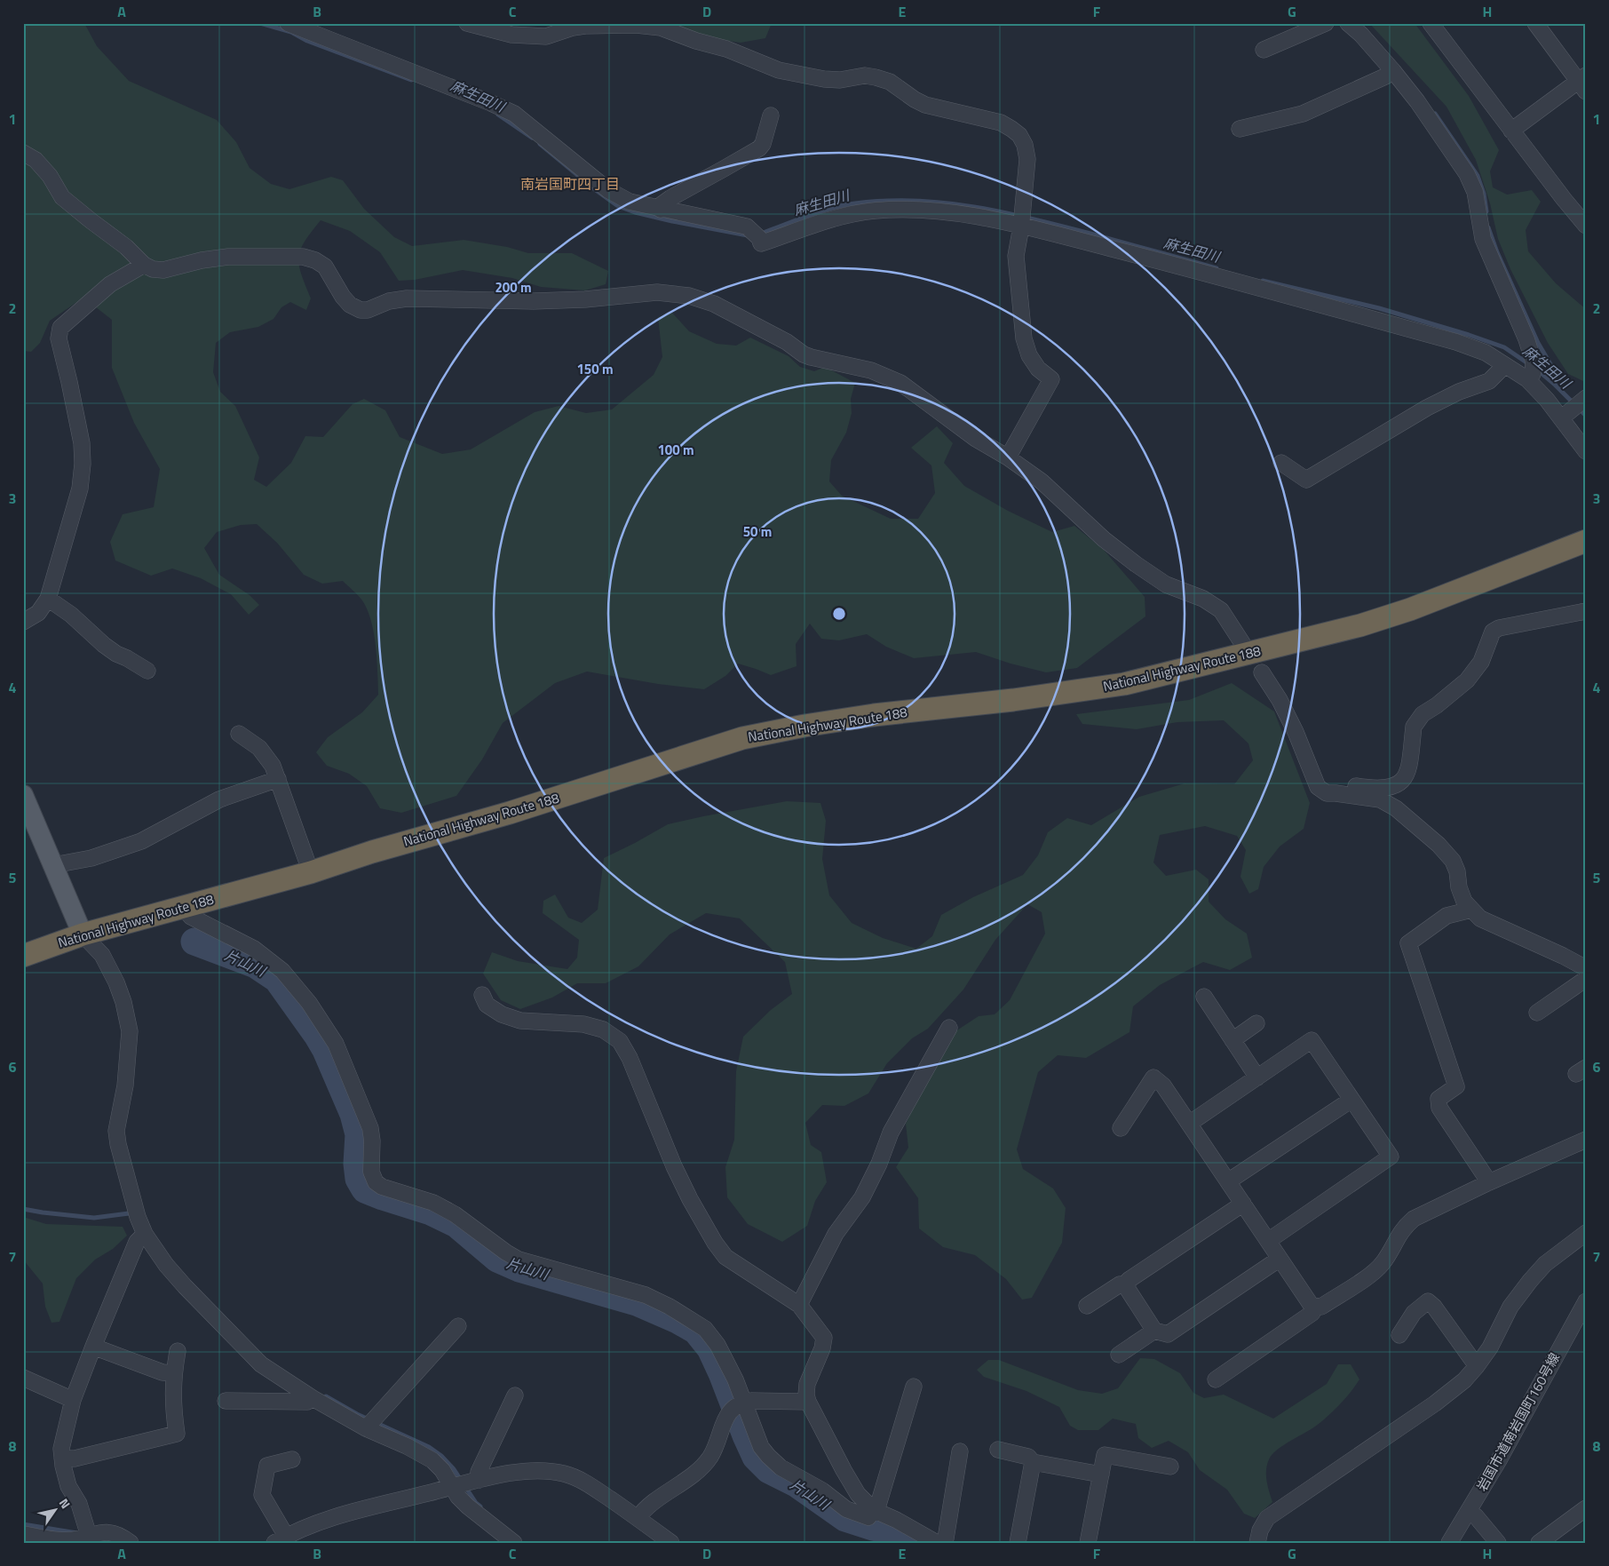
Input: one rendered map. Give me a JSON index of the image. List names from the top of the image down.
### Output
{
  "streets": {
    "highway": ["National Highway Route 188"],
    "street": ["岩国市道南岩国町160号線"]
  },
  "districts": ["南岩国町四丁目"],
  "water": ["麻生田川", "片山川"],
  "north": "top right",
  "grid": {
    "columns": [
      "A",
      "B",
      "C",
      "D",
      "E",
      "F",
      "G",
      "H"
    ],
    "rows": [
      "1",
      "2",
      "3",
      "4",
      "5",
      "6",
      "7",
      "8"
    ]
  },
  "rings": [
    "200 m",
    "150 m",
    "100 m",
    "50 m"
  ]
}
